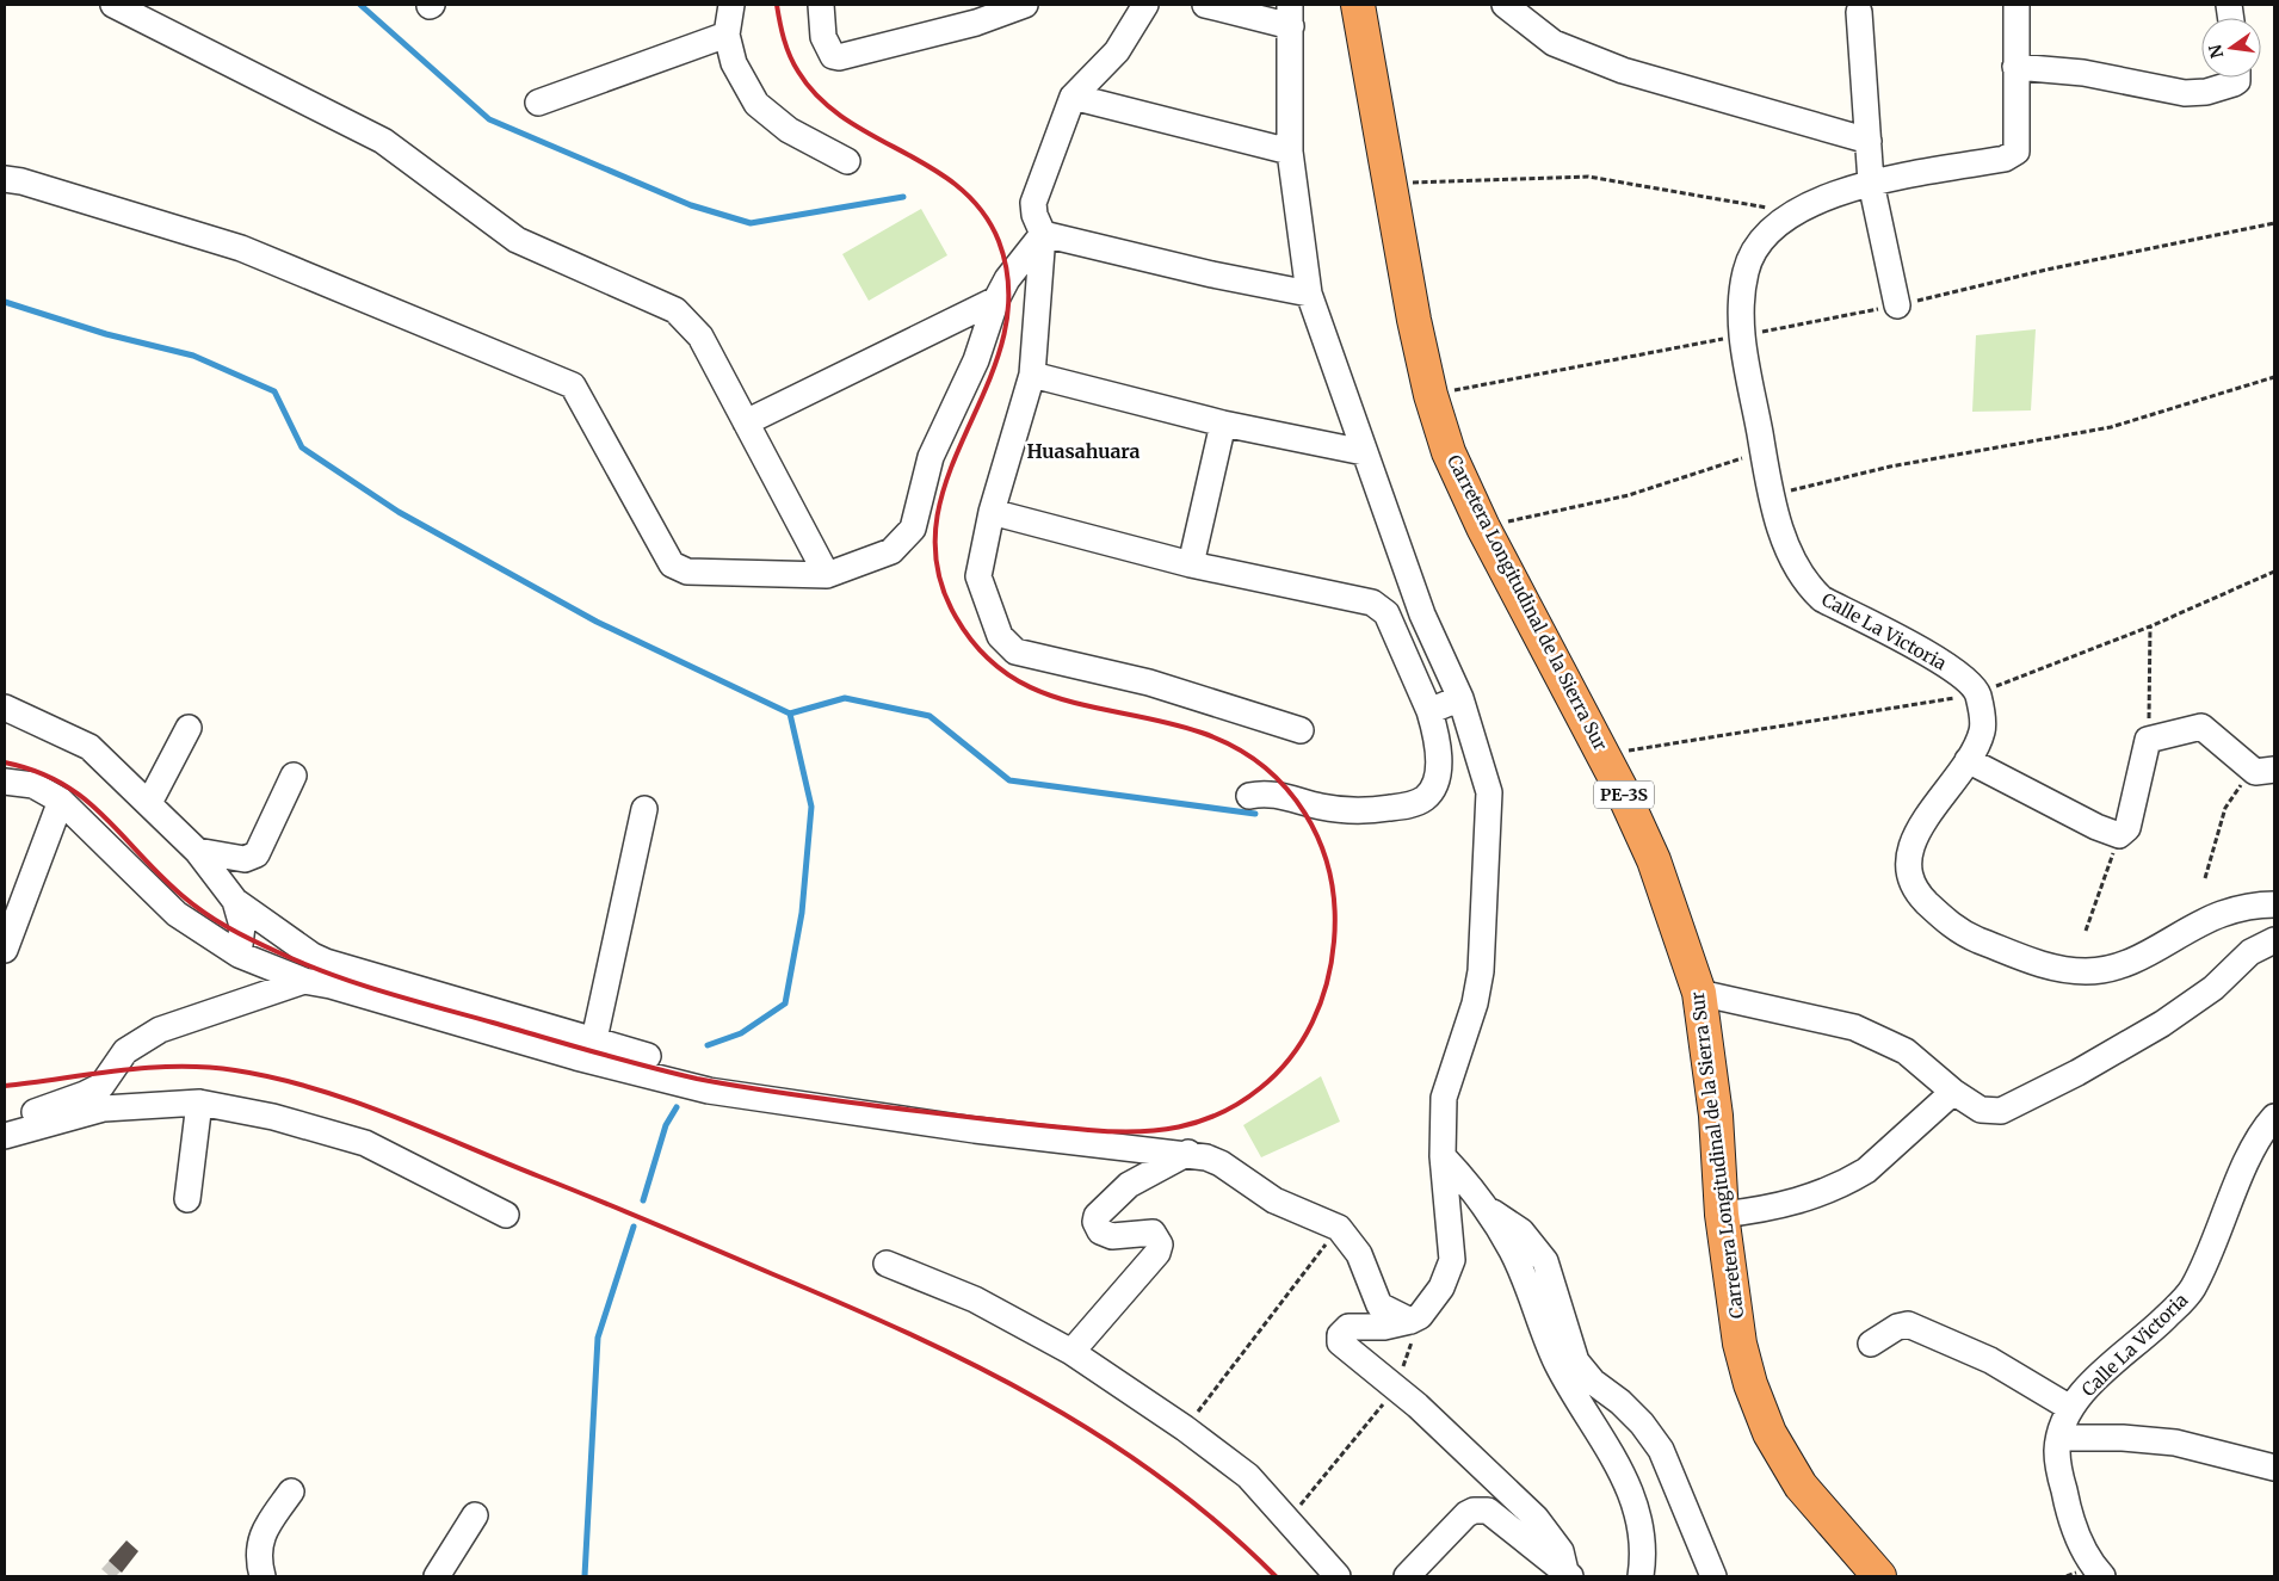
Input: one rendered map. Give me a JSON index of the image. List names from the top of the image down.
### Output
{
  "streets": {
    "highway": ["Carretera Longitudinal de la Sierra Sur", "PE-3S"],
    "street": ["Calle La Victoria"]
  },
  "districts": ["Huasahuara"],
  "north": "left"
}
